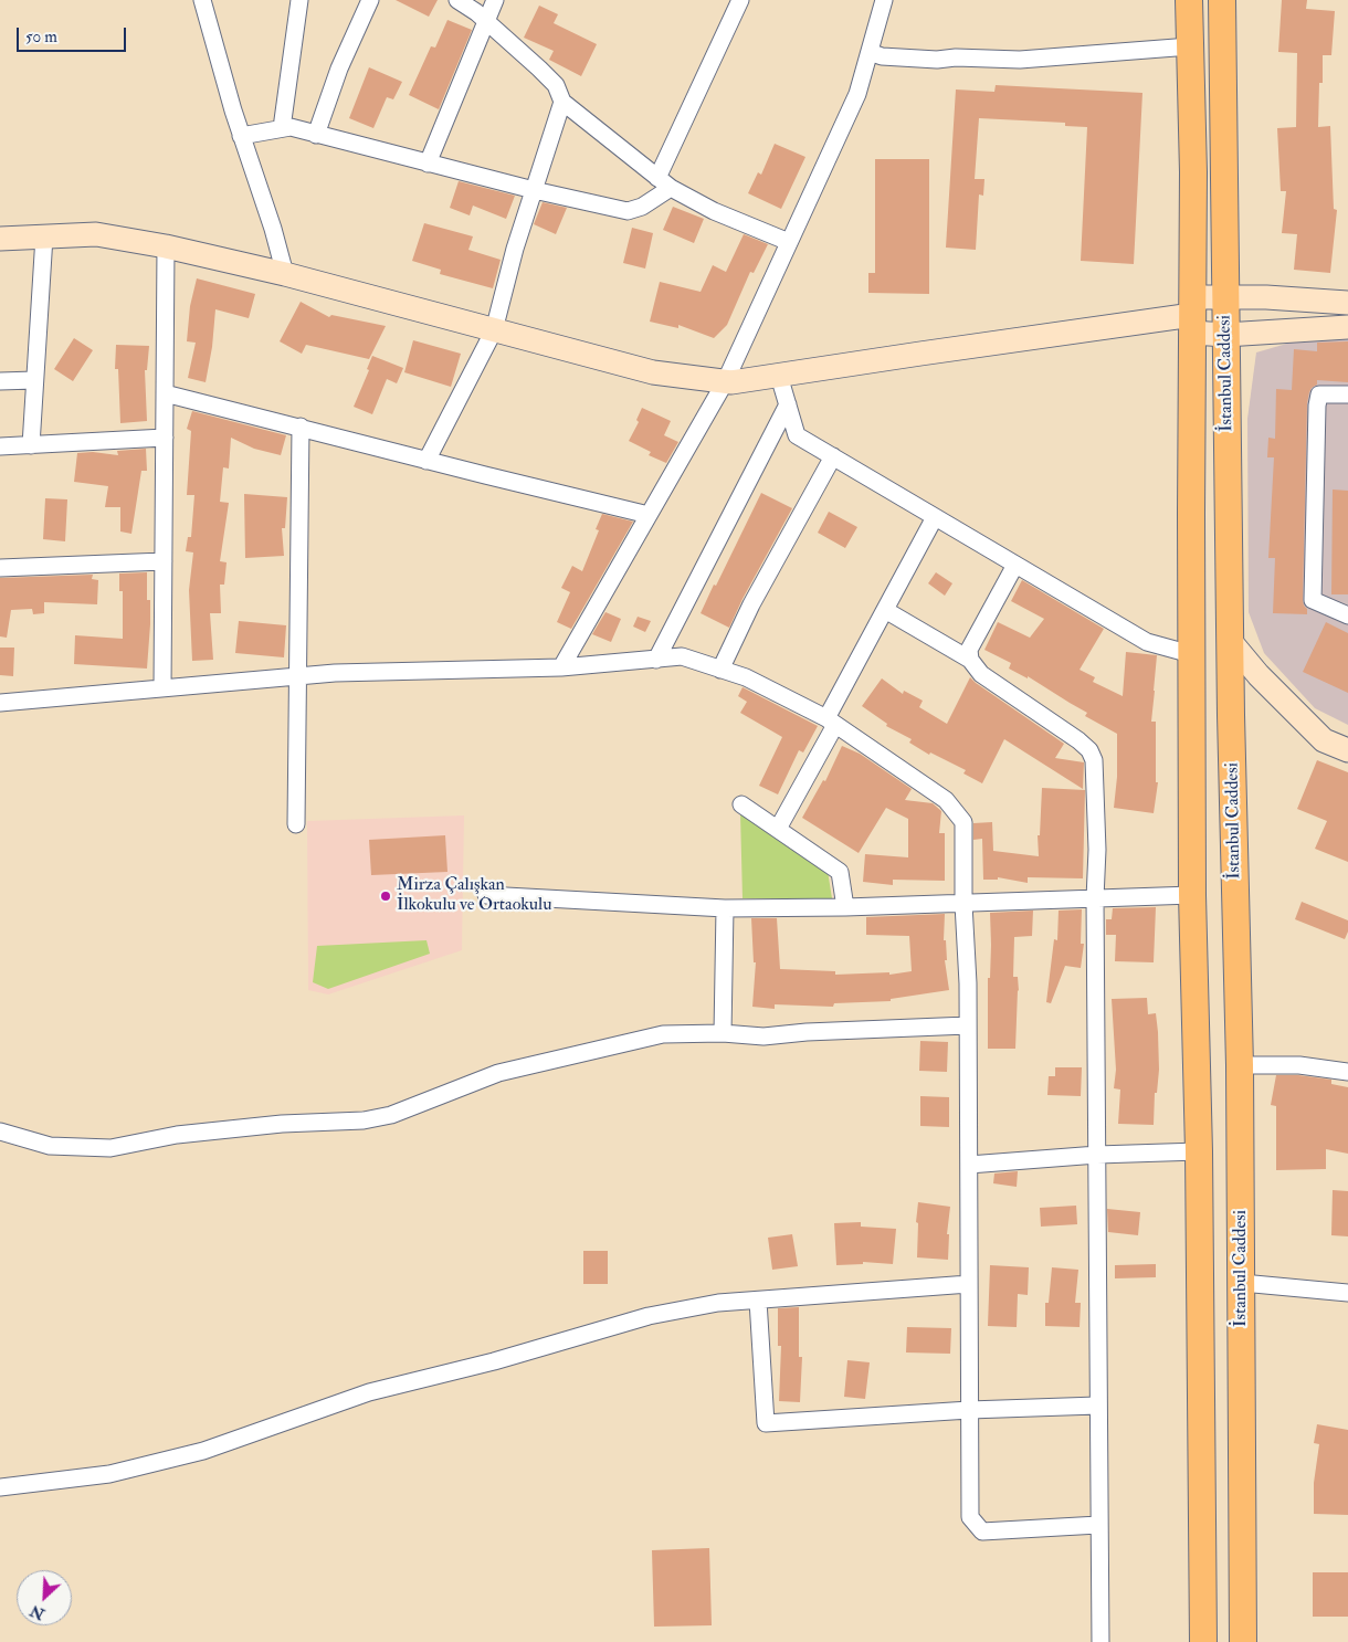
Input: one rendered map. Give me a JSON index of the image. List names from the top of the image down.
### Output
{
  "streets": {
    "main road": ["İstanbul Caddesi"]
  },
  "places": ["Mirza Çalışkan İlkokulu ve Ortaokulu"],
  "scale_bar": "50 m",
  "north": "bottom left"
}
